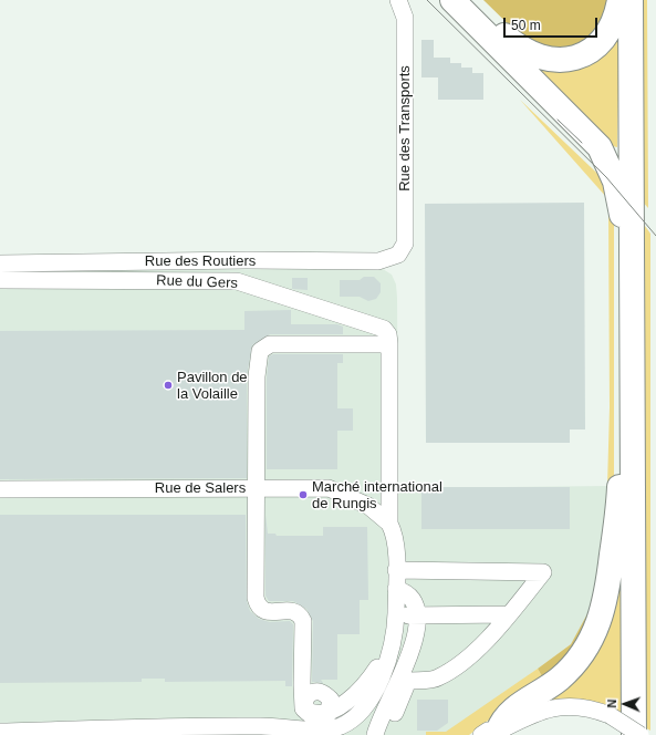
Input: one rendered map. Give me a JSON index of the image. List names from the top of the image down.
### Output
{
  "streets": {
    "street": [
      "Rue des Transports",
      "Rue des Routiers",
      "Rue du Gers",
      "Rue de Salers"
    ]
  },
  "crossings": [
    ["Rue des Transports", "Rue des Routiers"]
  ],
  "places": ["Pavillon de la Volaille", "Marché international de Rungis"],
  "scale_bar": "50 m",
  "north": "left"
}
